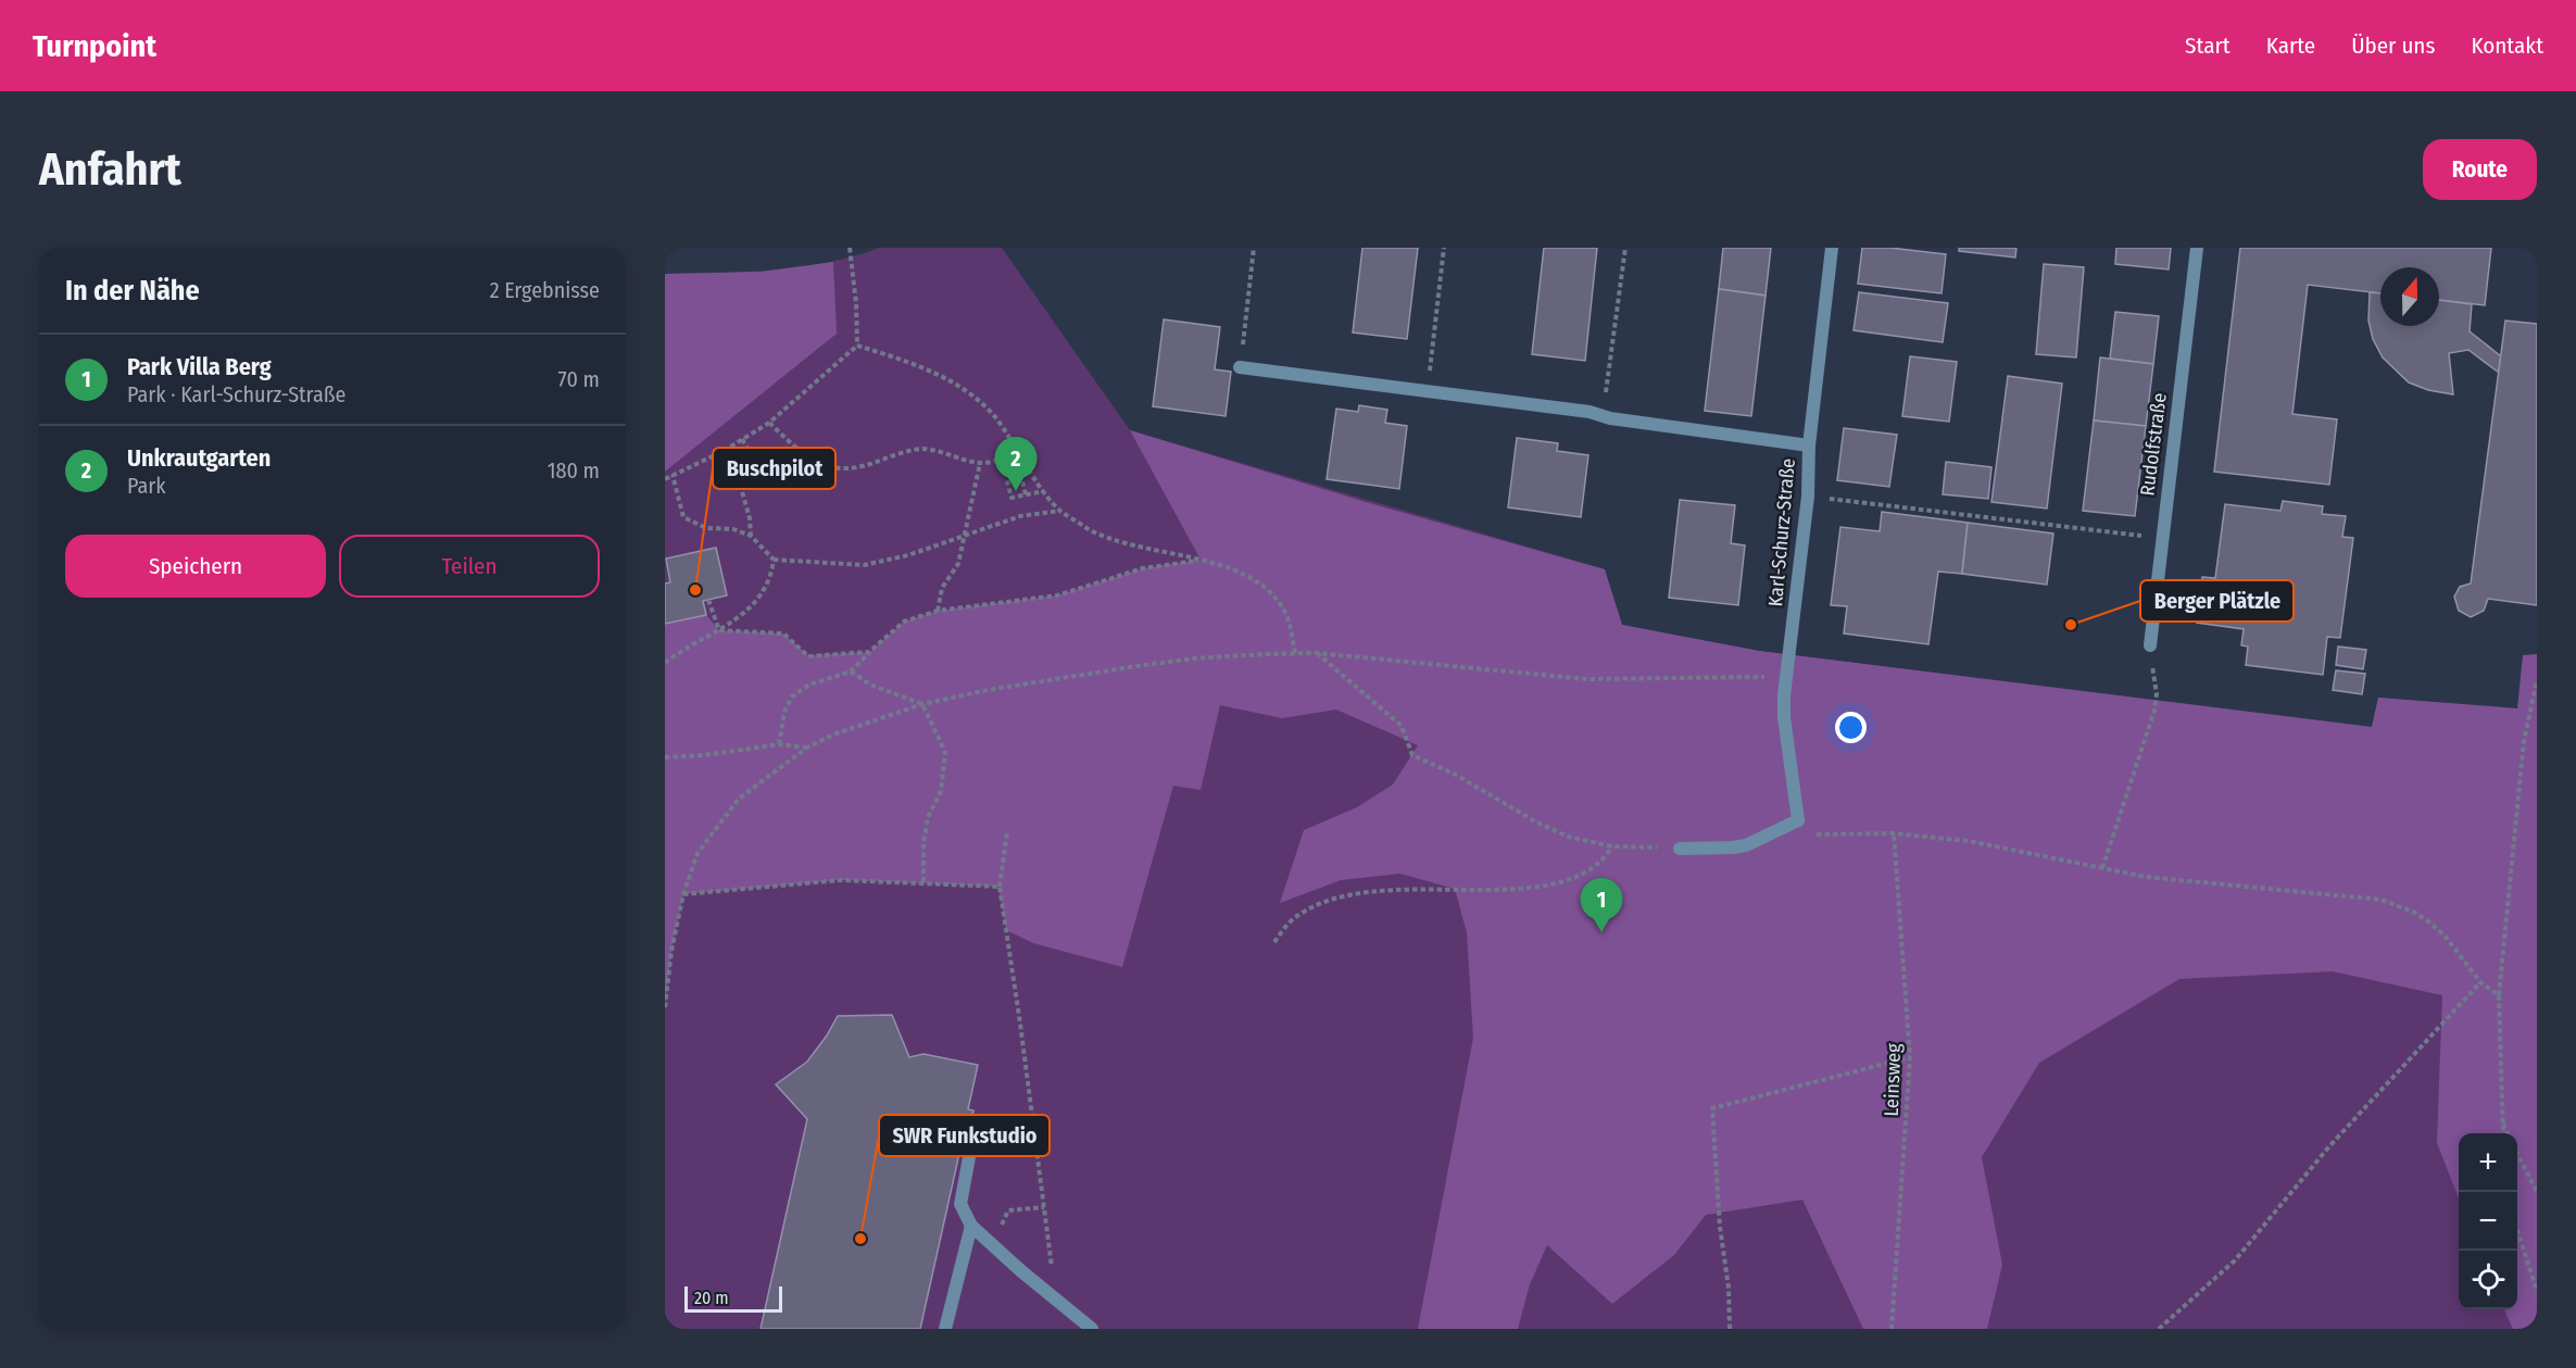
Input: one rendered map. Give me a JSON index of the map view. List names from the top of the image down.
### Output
{
  "streets": {
    "street": ["Rudolfstraße", "Karl-Schurz-Straße"],
    "path": ["Leinsweg"]
  },
  "places": ["Buschpilot", "Berger Plätzle", "SWR Funkstudio"],
  "scale_bar": "20 m",
  "north": "top",
  "page": {
    "header": "Turnpoint",
    "nav": [
      "Start",
      "Karte",
      "Über uns",
      "Kontakt"
    ],
    "buttons": [
      "Route",
      ["Speichern", "Teilen"]
    ],
    "title": "Anfahrt",
    "heading": ["In der Nähe", "2 Ergebnisse"],
    "list": [
      {
        "mark": "1",
        "name": "Park Villa Berg",
        "note": "Park · Karl-Schurz-Straße",
        "value": "70 m"
      },
      {
        "mark": "2",
        "name": "Unkrautgarten",
        "note": "Park",
        "value": "180 m"
      }
    ],
    "pins": ["2", "1"],
    "map_buttons": ["+", "−"],
    "scale": "20 m"
  }
}
